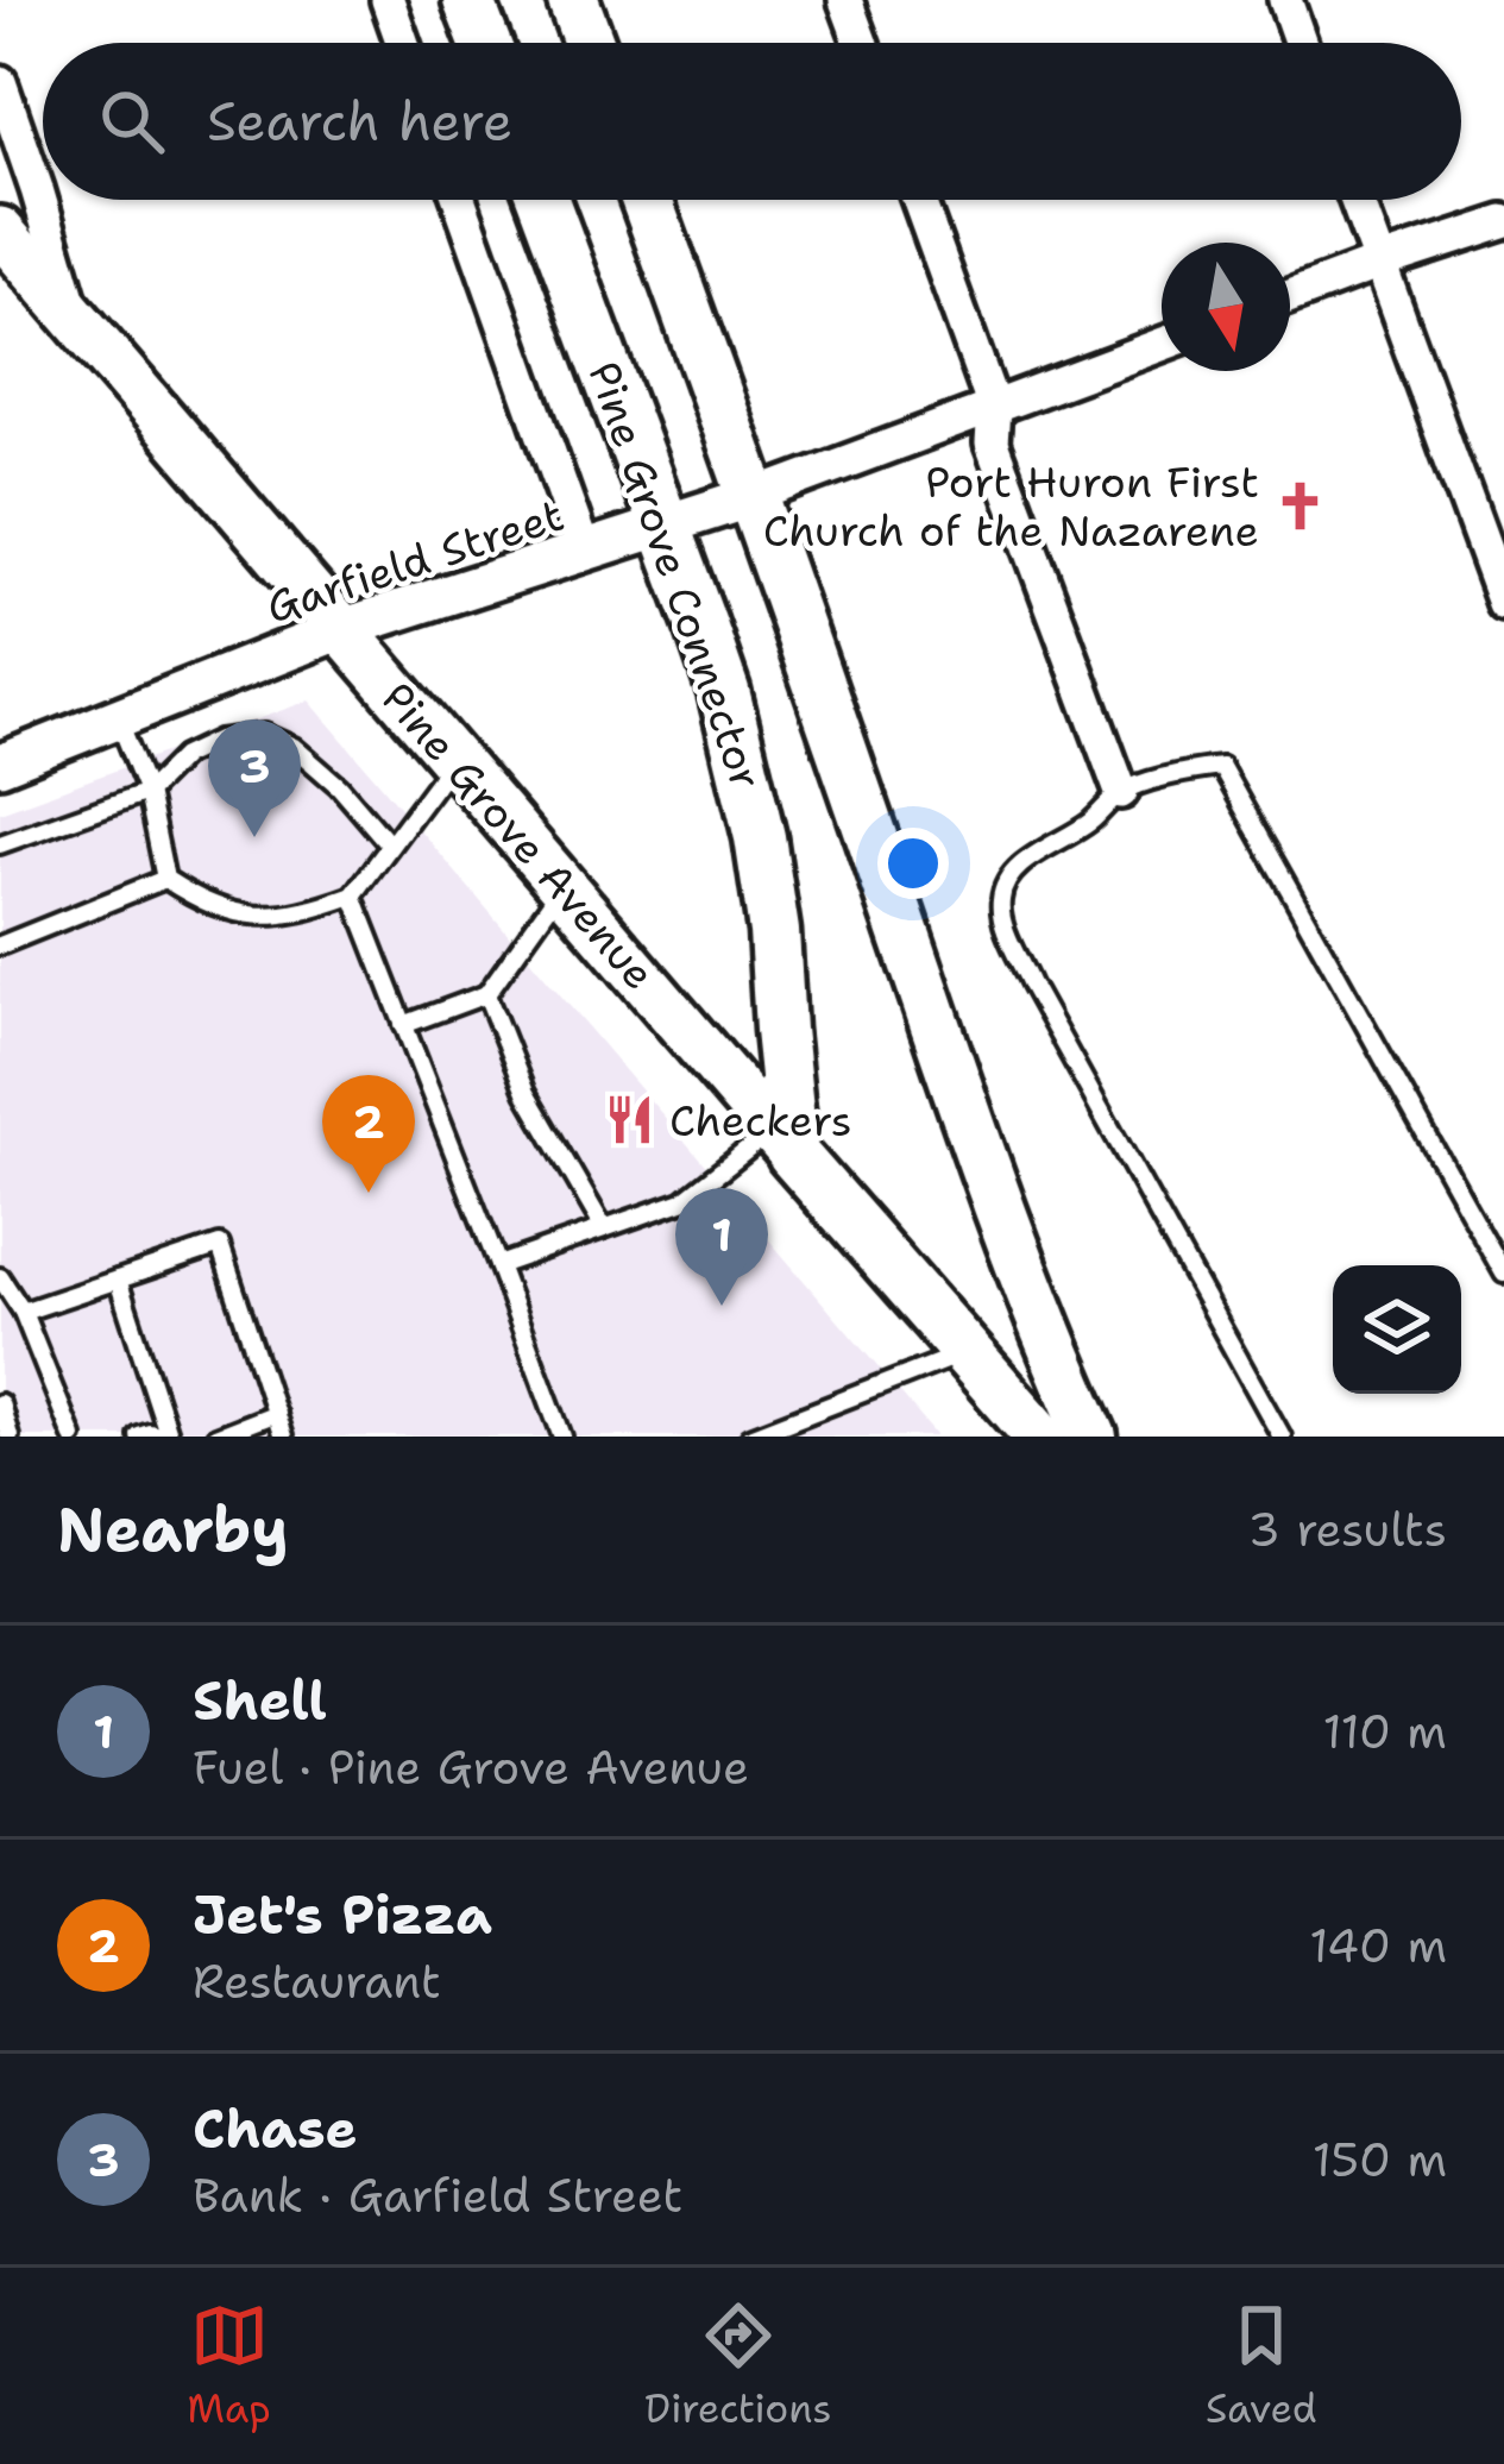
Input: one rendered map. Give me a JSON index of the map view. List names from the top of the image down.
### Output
{
  "streets": {
    "highway": ["Pine Grove Connector", "Pine Grove Avenue"],
    "street": ["Garfield Street"]
  },
  "crossings": [
    ["Garfield Street", "Pine Grove Connector"],
    ["Garfield Street", "Pine Grove Avenue"],
    ["Pine Grove Connector", "Pine Grove Avenue"]
  ],
  "places": {
    "church": ["Port Huron First Church of the Nazarene"],
    "restaurant": ["Checkers"]
  },
  "north": "bottom",
  "page": {
    "search": "Search here",
    "pins": ["3", "2", "1"],
    "heading": ["Nearby", "3 results"],
    "list": [
      {
        "mark": "1",
        "name": "Shell",
        "note": "Fuel · Pine Grove Avenue",
        "value": "110 m"
      },
      {
        "mark": "2",
        "name": "Jet's Pizza",
        "note": "Restaurant",
        "value": "140 m"
      },
      {
        "mark": "3",
        "name": "Chase",
        "note": "Bank · Garfield Street",
        "value": "150 m"
      }
    ],
    "nav": ["Map", "Directions", "Saved"]
  }
}
